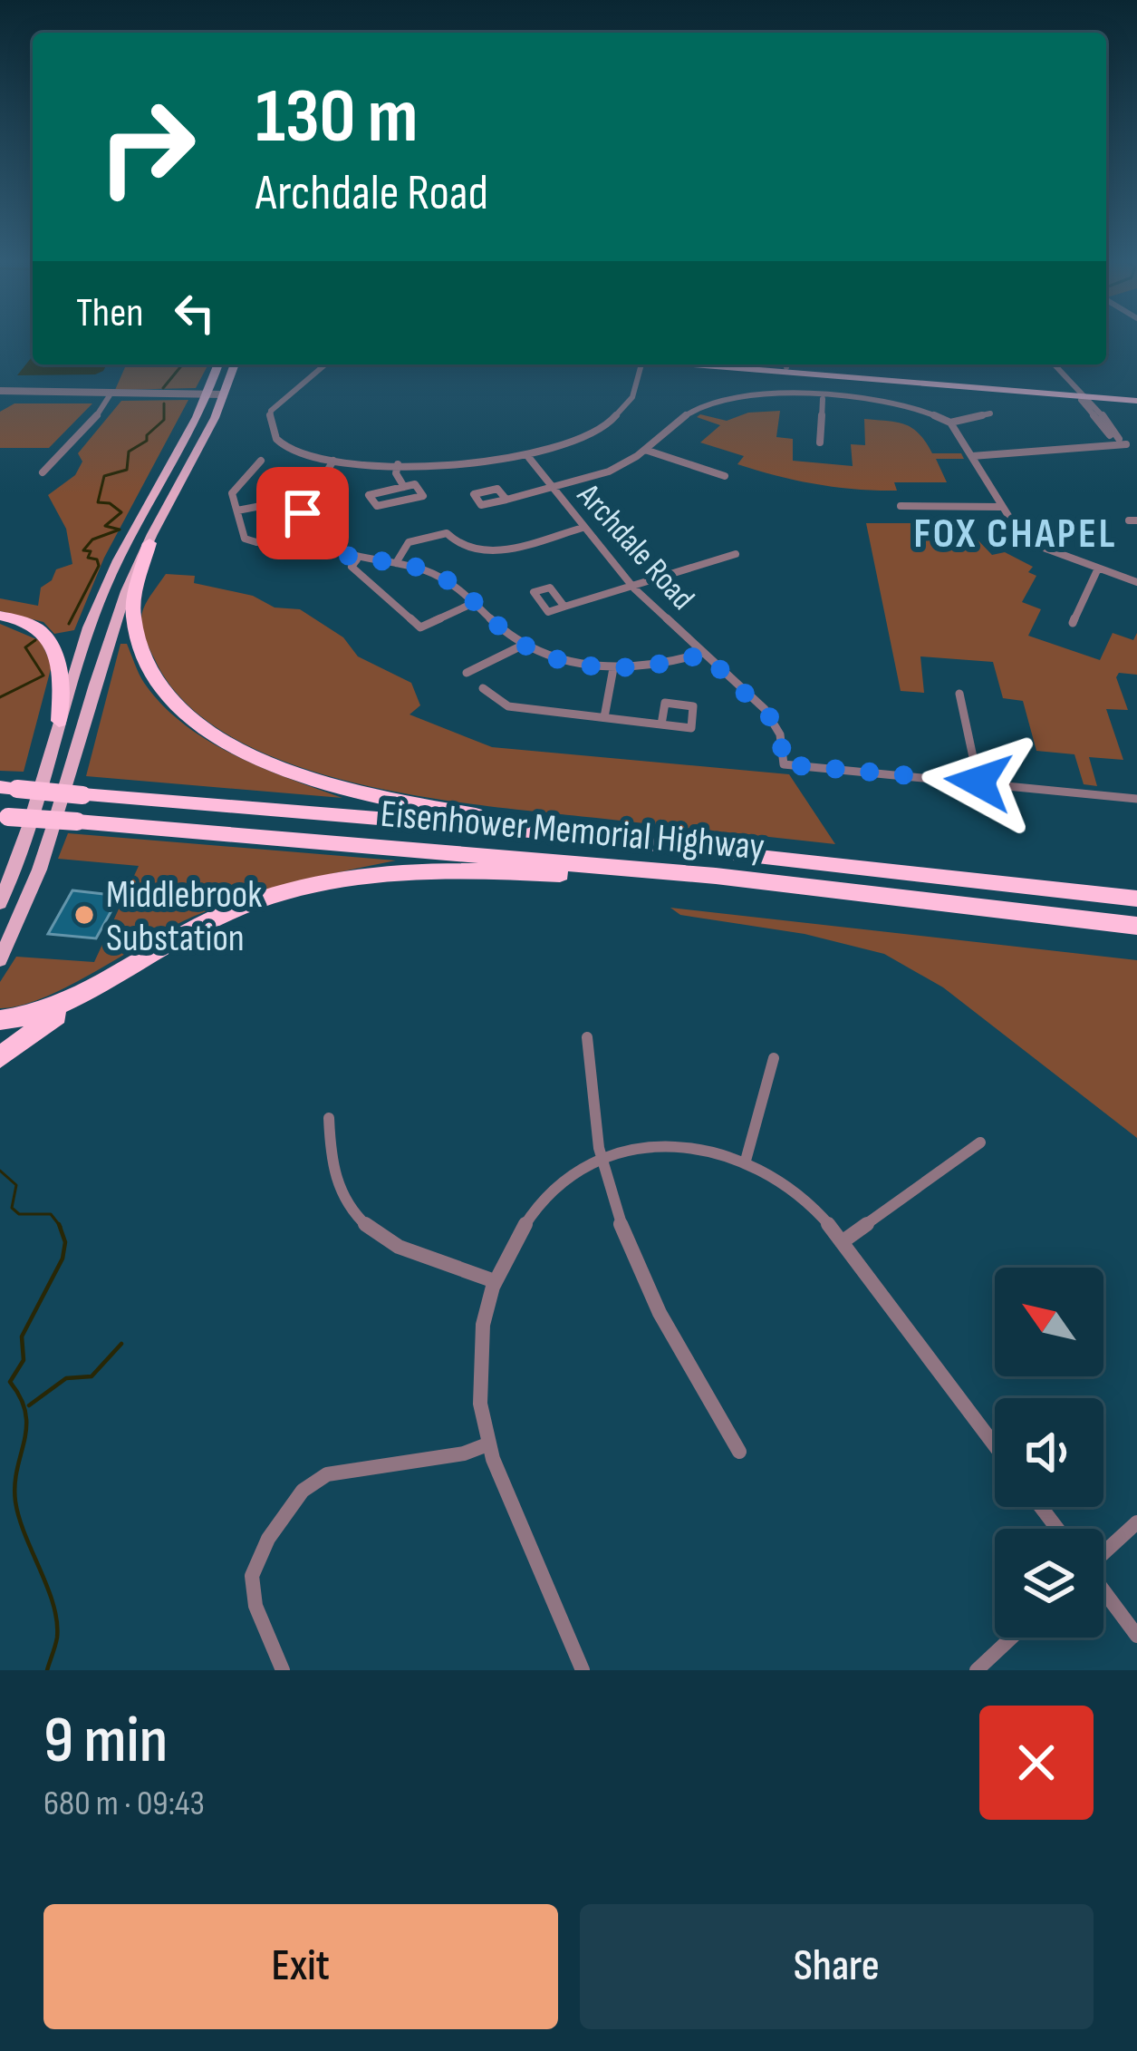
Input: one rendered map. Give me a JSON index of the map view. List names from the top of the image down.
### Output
{
  "streets": {
    "highway": ["Eisenhower Memorial Highway"],
    "street": ["Archdale Road"]
  },
  "districts": ["FOX CHAPEL"],
  "places": ["Middlebrook Substation"],
  "north": "top left",
  "page": {
    "turn": ["130 m", "Archdale Road"],
    "then": "Then",
    "heading": ["9 min", "680 m · 09:43"],
    "buttons": ["Exit", "Share"]
  }
}
